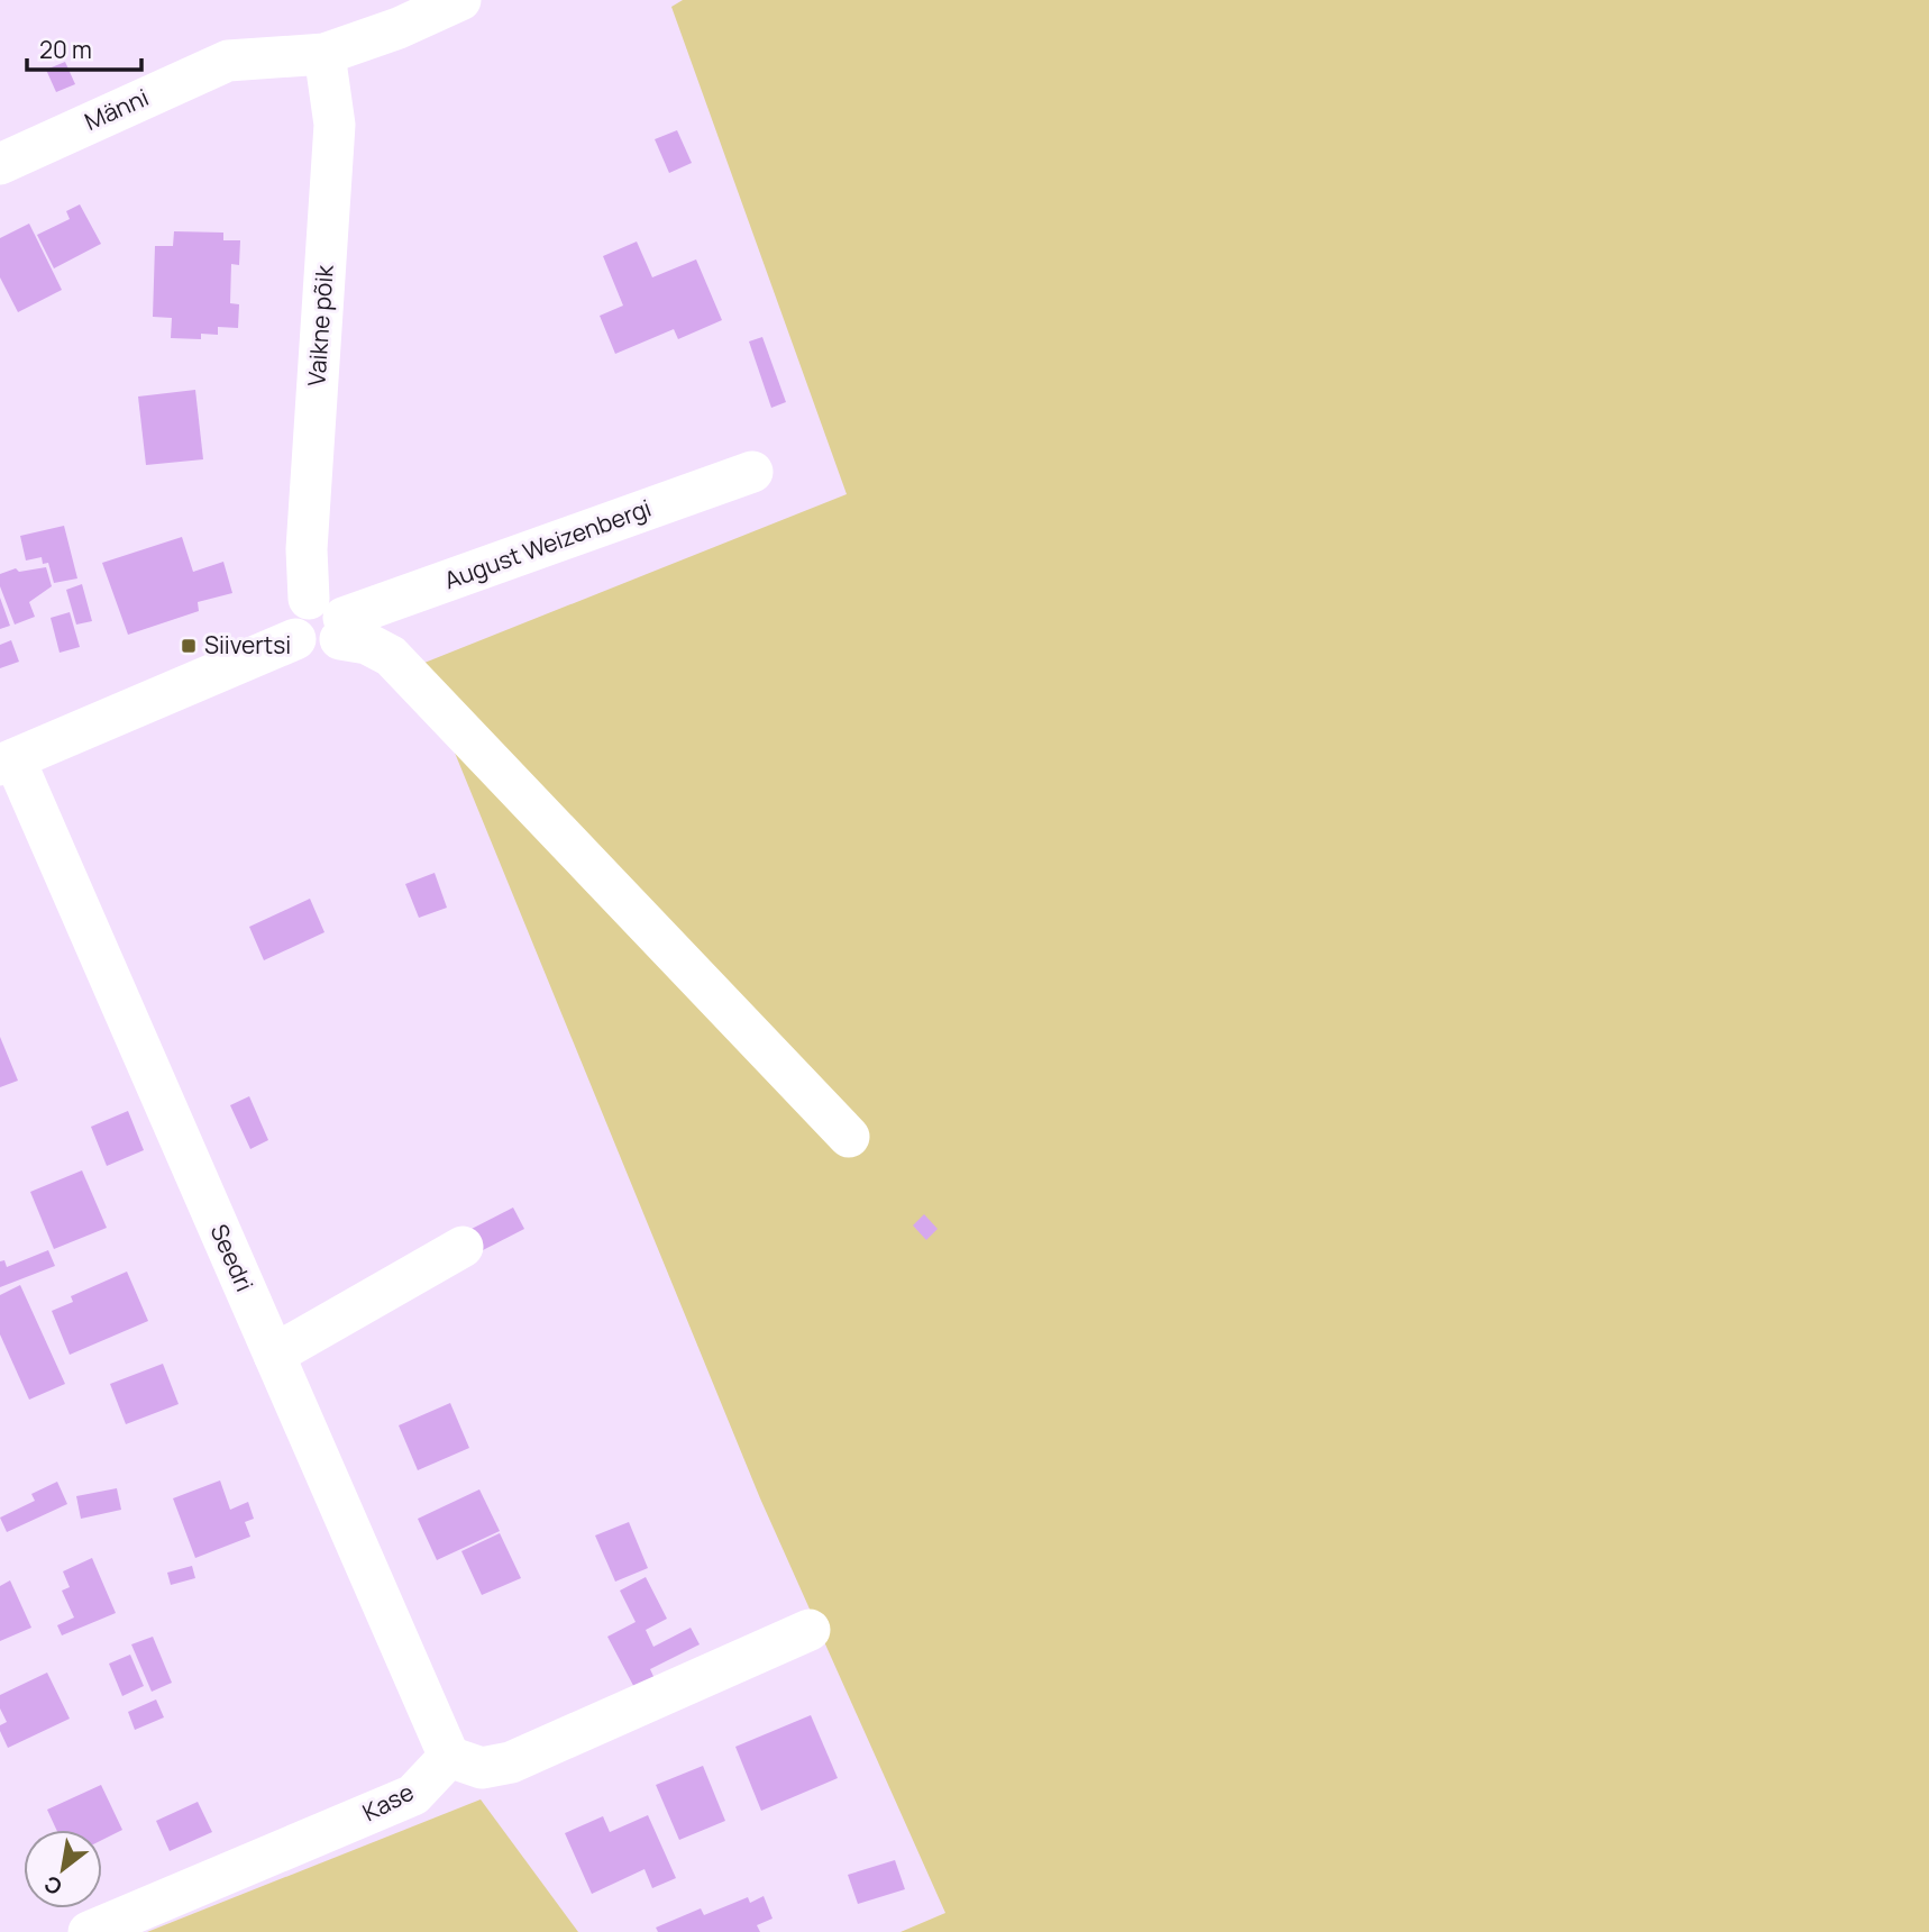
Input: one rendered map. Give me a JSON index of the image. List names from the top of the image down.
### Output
{
  "streets": {
    "street": [
      "Männi",
      "Vaikne põik",
      "August Weizenbergi",
      "Seedri",
      "Kase"
    ]
  },
  "crossings": [
    ["Männi", "Vaikne põik"],
    ["Vaikne põik", "August Weizenbergi"],
    ["Seedri", "Kase"]
  ],
  "places": {
    "transit": ["Siivertsi"]
  },
  "scale_bar": "20 m",
  "north": "bottom left"
}
